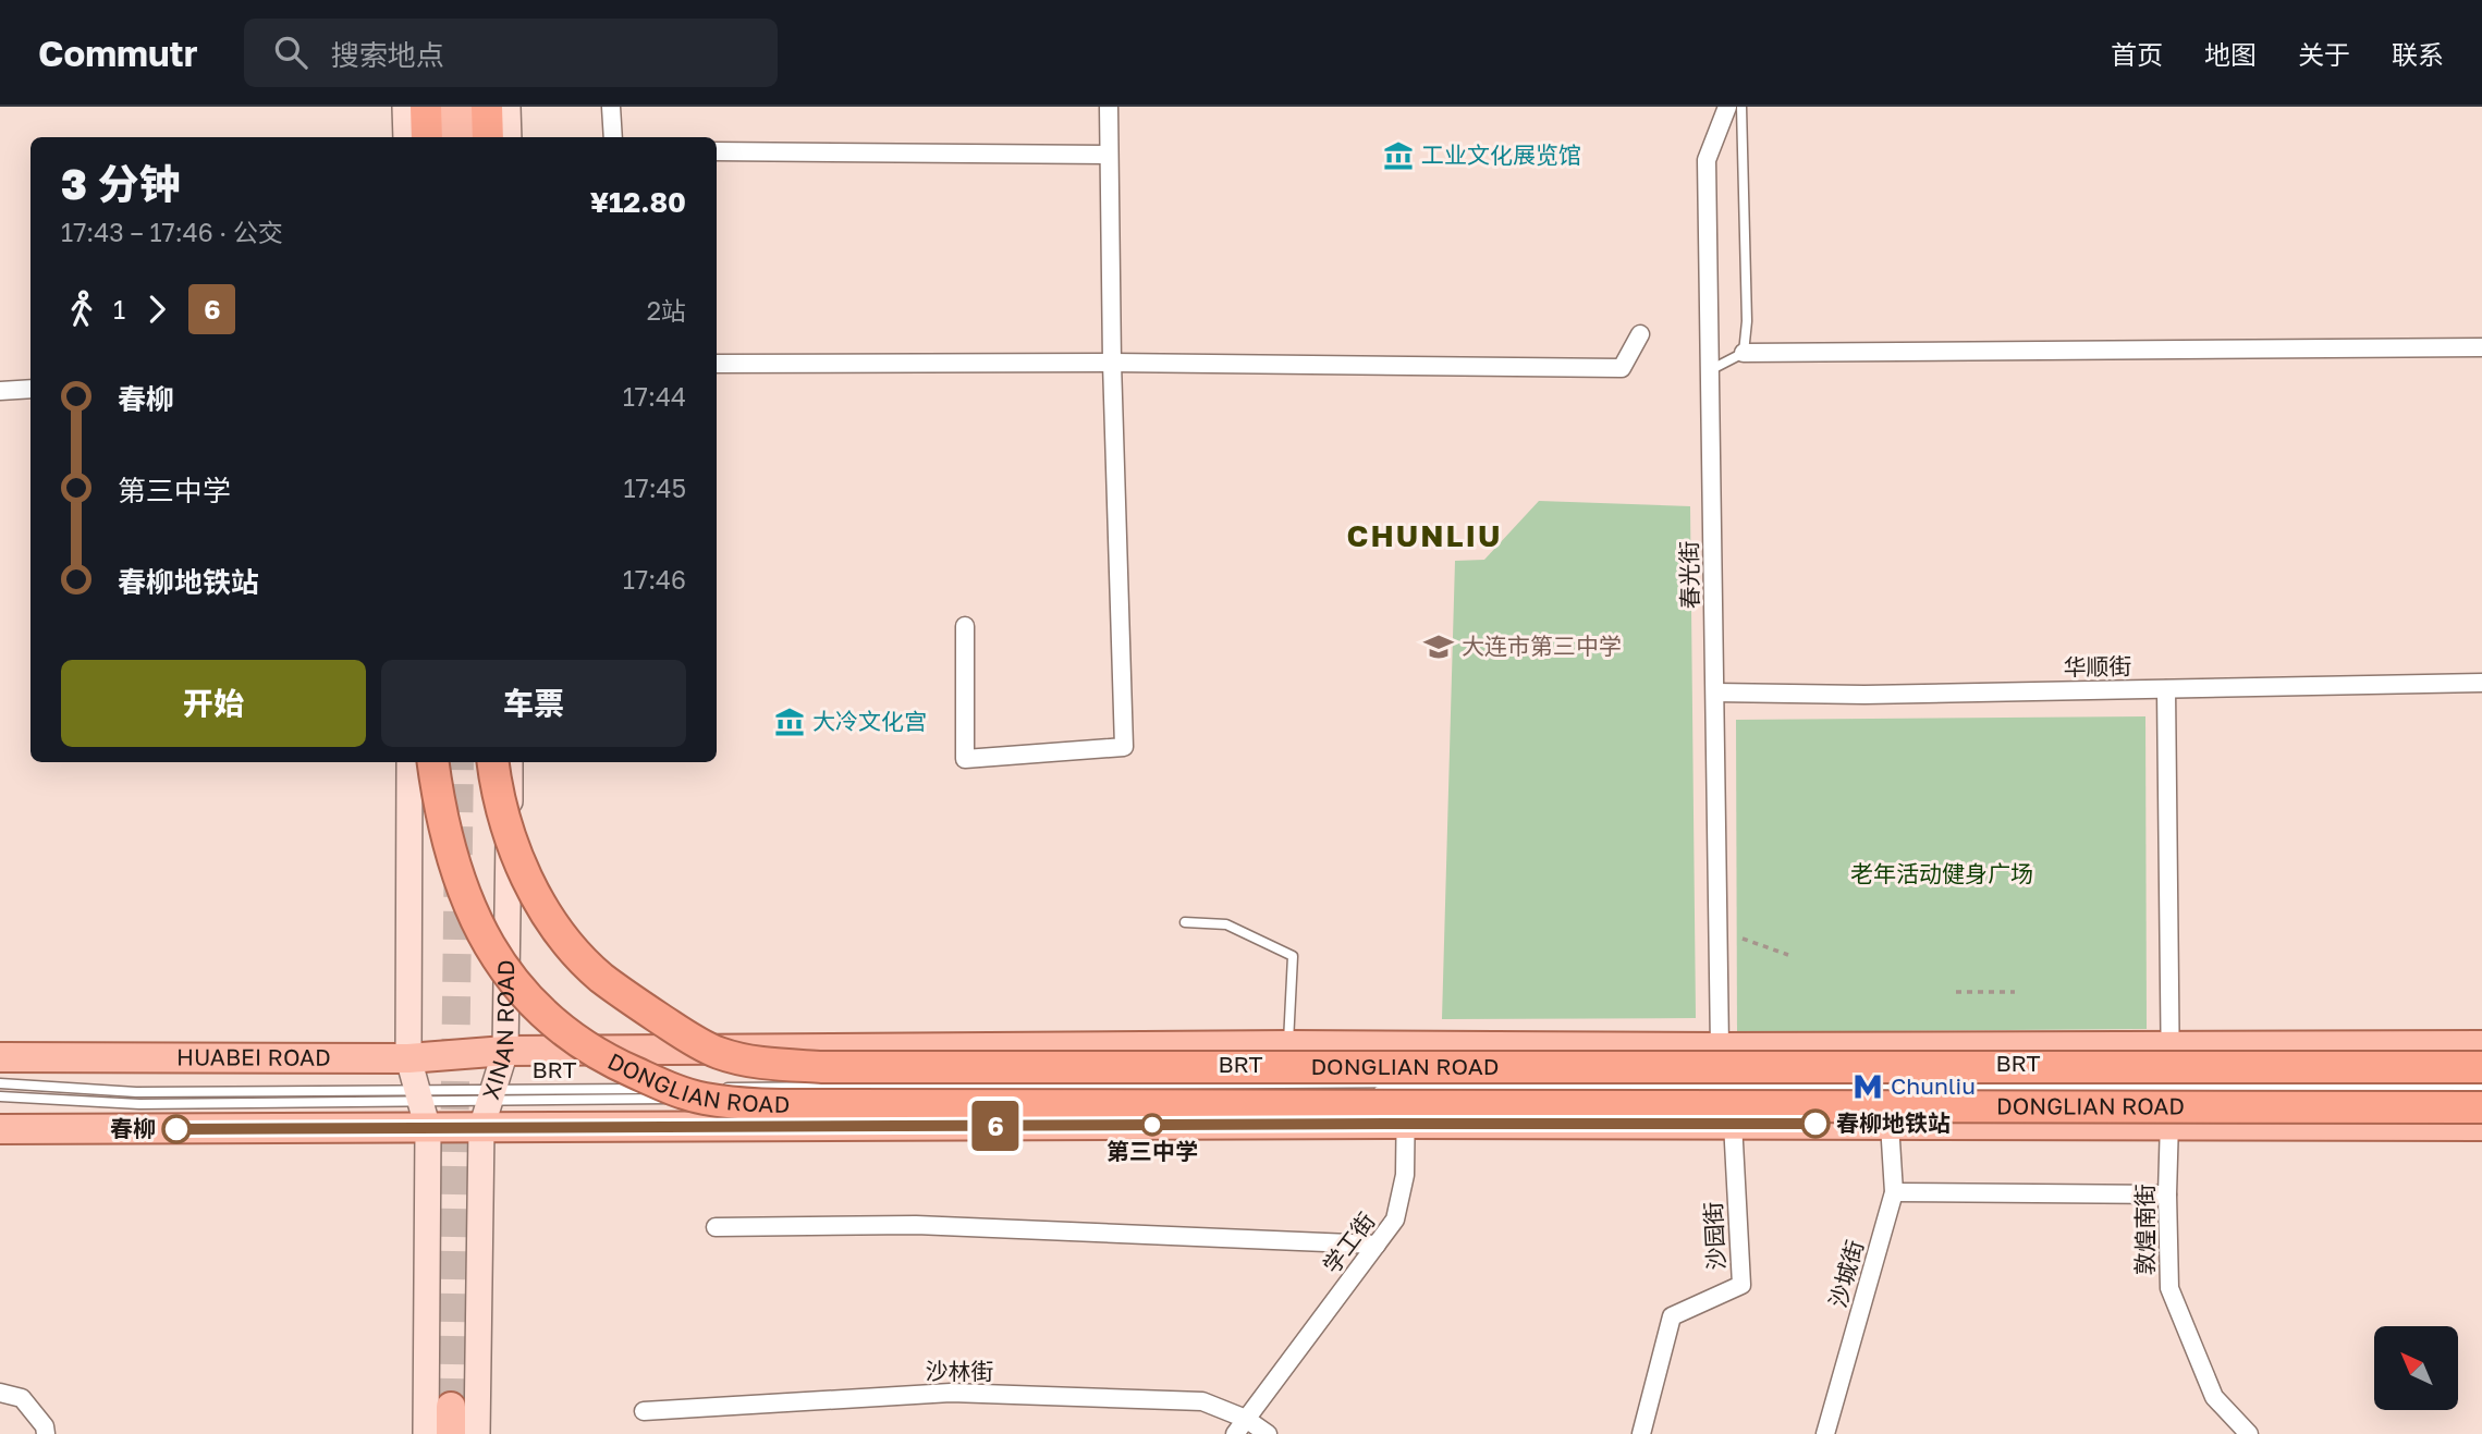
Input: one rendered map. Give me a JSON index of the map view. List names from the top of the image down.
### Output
{
  "streets": {
    "highway": ["DONGLIAN ROAD"],
    "main road": ["XINAN ROAD", "HUABEI ROAD"],
    "street": [
      "春光街",
      "华顺街",
      "敦煌南街",
      "沙园街",
      "学工街",
      "沙城街",
      "沙林街"
    ],
    "lane": ["BRT"]
  },
  "crossings": [
    ["春光街", "华顺街"],
    ["春光街", "HUABEI ROAD"],
    ["华顺街", "敦煌南街"],
    ["XINAN ROAD", "HUABEI ROAD"],
    ["XINAN ROAD", "BRT"],
    ["HUABEI ROAD", "敦煌南街"],
    ["HUABEI ROAD", "学工街"],
    ["BRT", "敦煌南街"],
    ["BRT", "学工街"],
    ["学工街", "沙林街"]
  ],
  "districts": ["CHUNLIU"],
  "parks": ["老年活动健身广场"],
  "places": {
    "museum": ["工业文化展览馆", "大冷文化宫"],
    "school or university": ["大连市第三中学"],
    "metro station": ["Chunliu"],
    "other": ["春柳地铁站", "第三中学", "春柳"]
  },
  "lines": ["bus line 6"],
  "north": "top left",
  "page": {
    "header": "Commutr",
    "search": "搜索地点",
    "nav": [
      "首页",
      "地图",
      "关于",
      "联系"
    ],
    "on_map": "6",
    "heading": ["3 分钟", "17:43 – 17:46 · 公交", "¥12.80"],
    "legs": ["1", "6", "2站"],
    "list": [
      {
        "name": "春柳",
        "value": "17:44"
      },
      {
        "name": "第三中学",
        "value": "17:45"
      },
      {
        "name": "春柳地铁站",
        "value": "17:46"
      }
    ],
    "buttons": ["开始", "车票"]
  }
}
